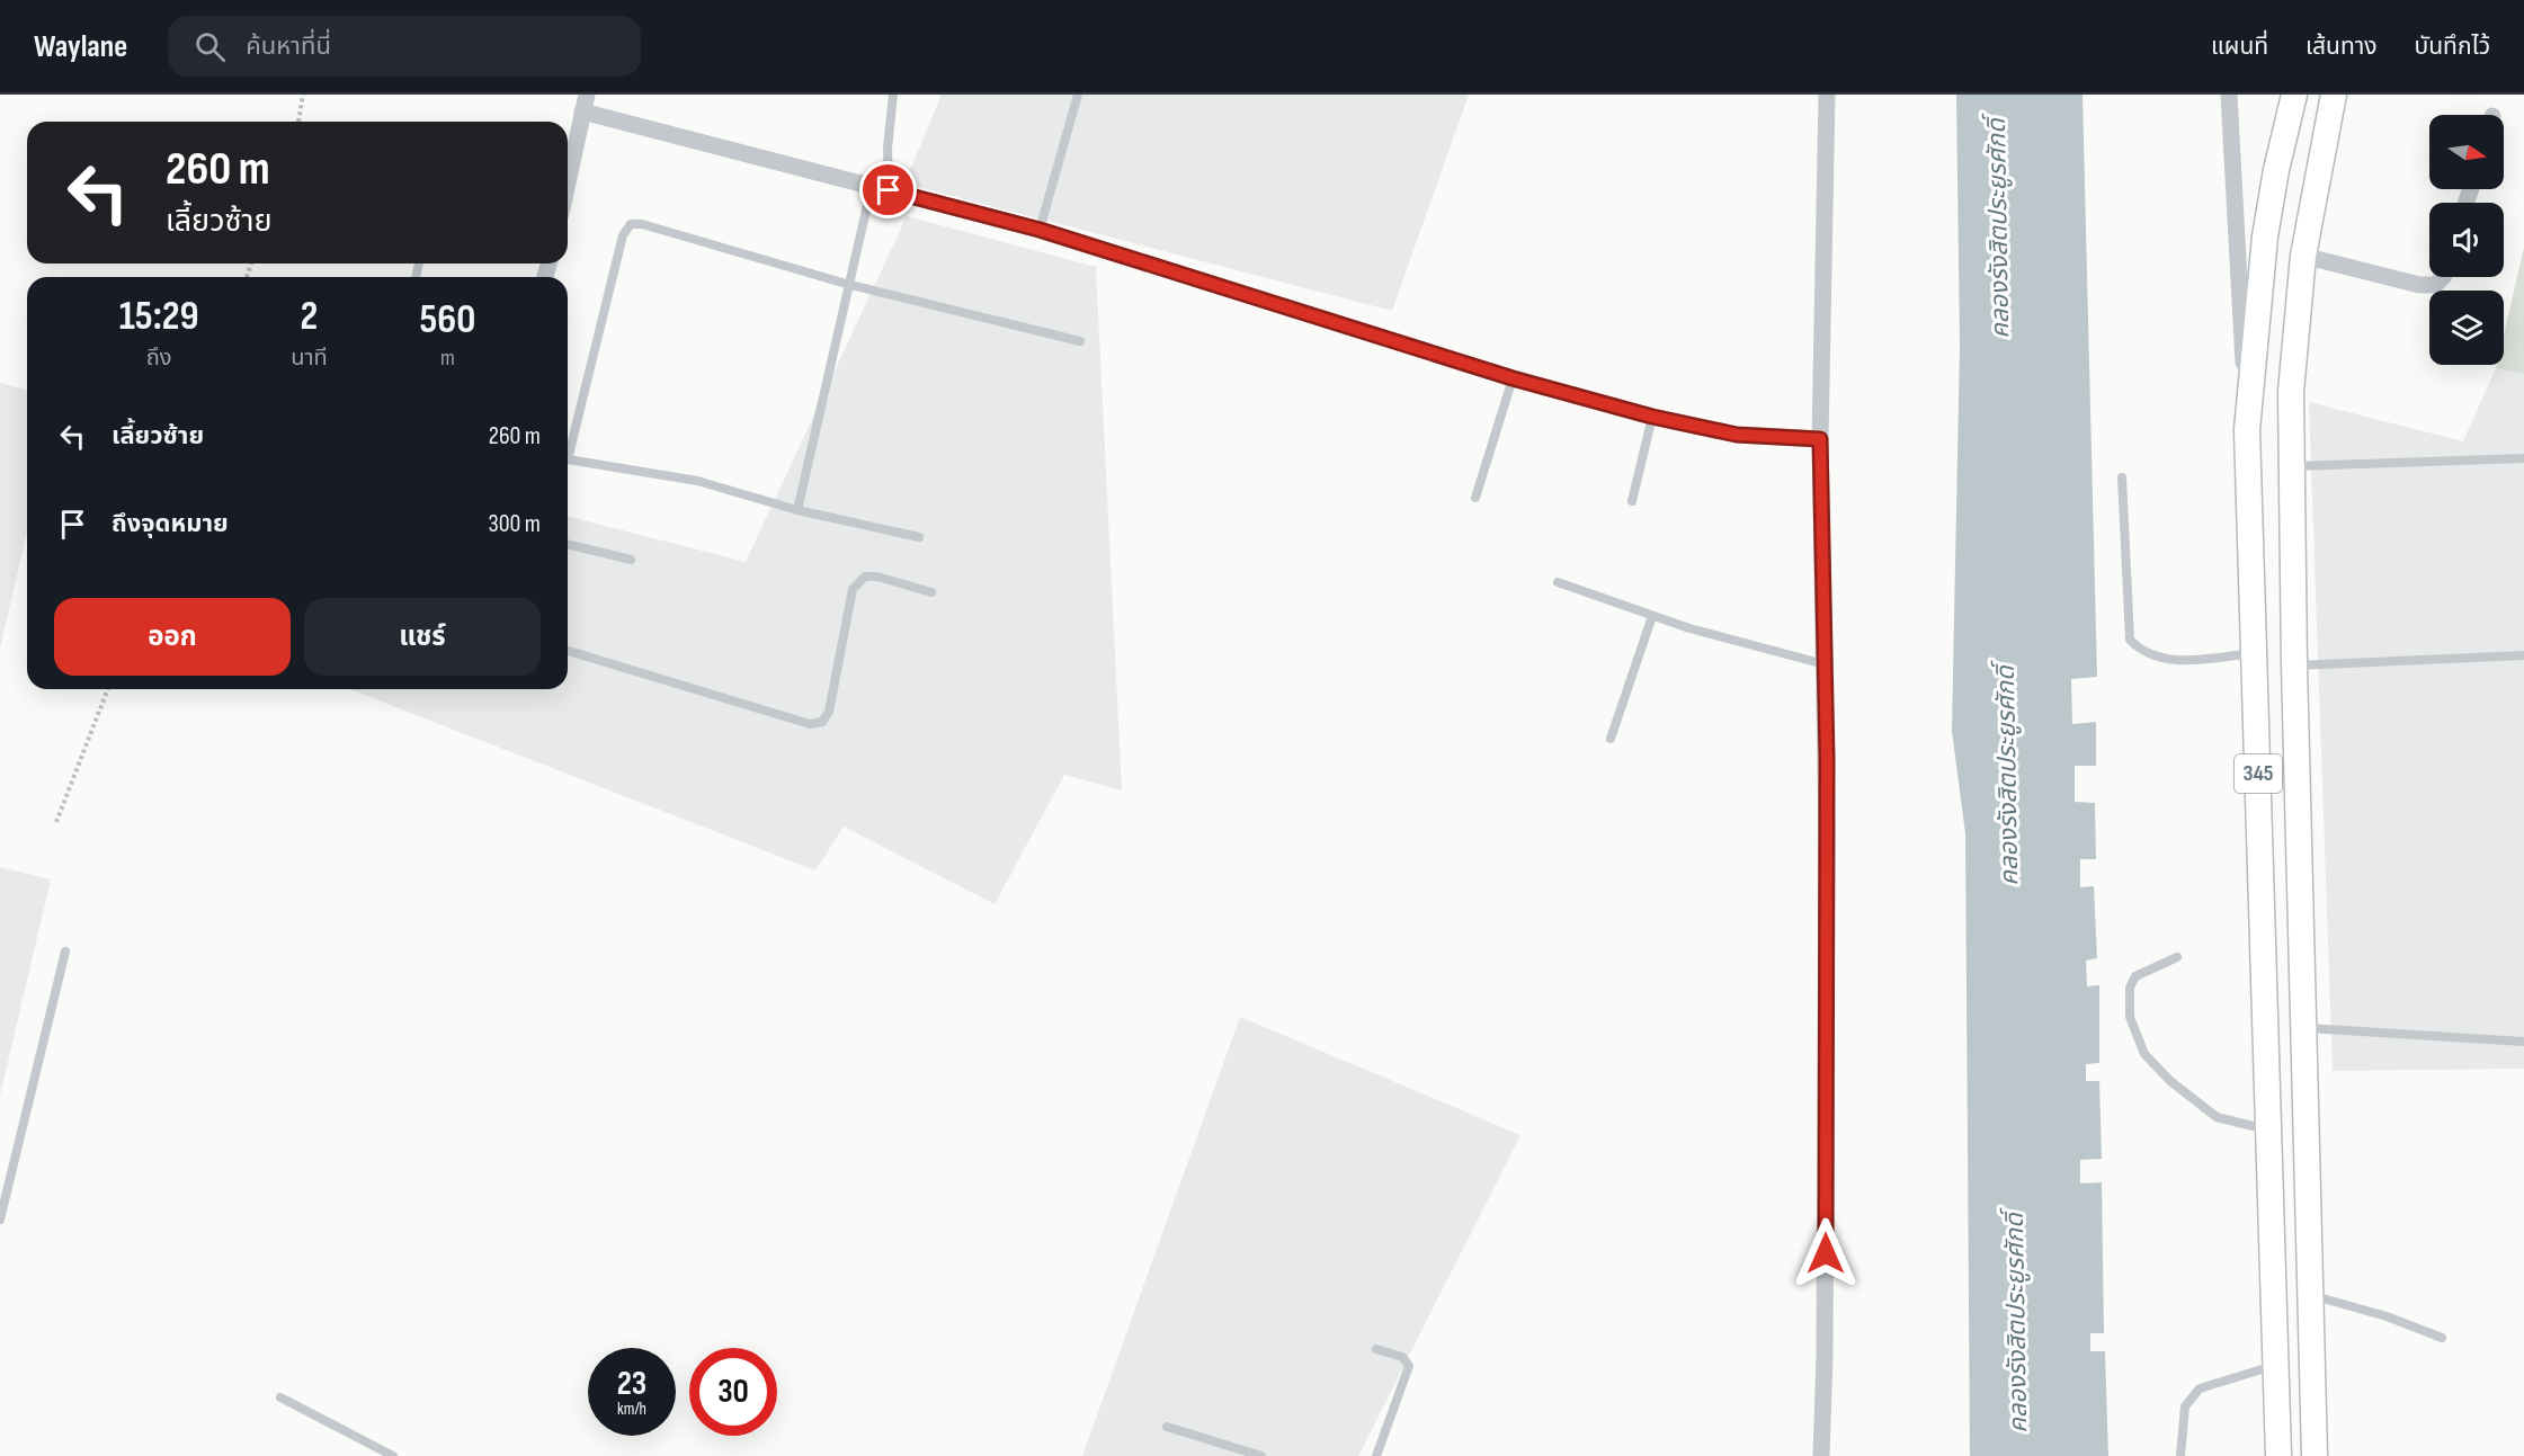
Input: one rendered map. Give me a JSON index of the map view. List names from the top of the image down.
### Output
{
  "streets": {
    "main road": ["345"]
  },
  "water": ["คลองรังสิตประยูรศักดิ์"],
  "north": "right",
  "page": {
    "header": "Waylane",
    "search": "ค้นหาที่นี่",
    "nav": ["แผนที่", "เส้นทาง", "บันทึกไว้"],
    "turn": ["260 m", "เลี้ยวซ้าย"],
    "eta": [
      "15:29",
      "ถึง",
      "2",
      "นาที",
      "560",
      "m"
    ],
    "list": [
      {
        "name": "เลี้ยวซ้าย",
        "value": "260 m"
      },
      {
        "name": "ถึงจุดหมาย",
        "value": "300 m"
      }
    ],
    "buttons": ["ออก", "แชร์"],
    "speed": "23 km/h",
    "limit": "30"
  }
}
